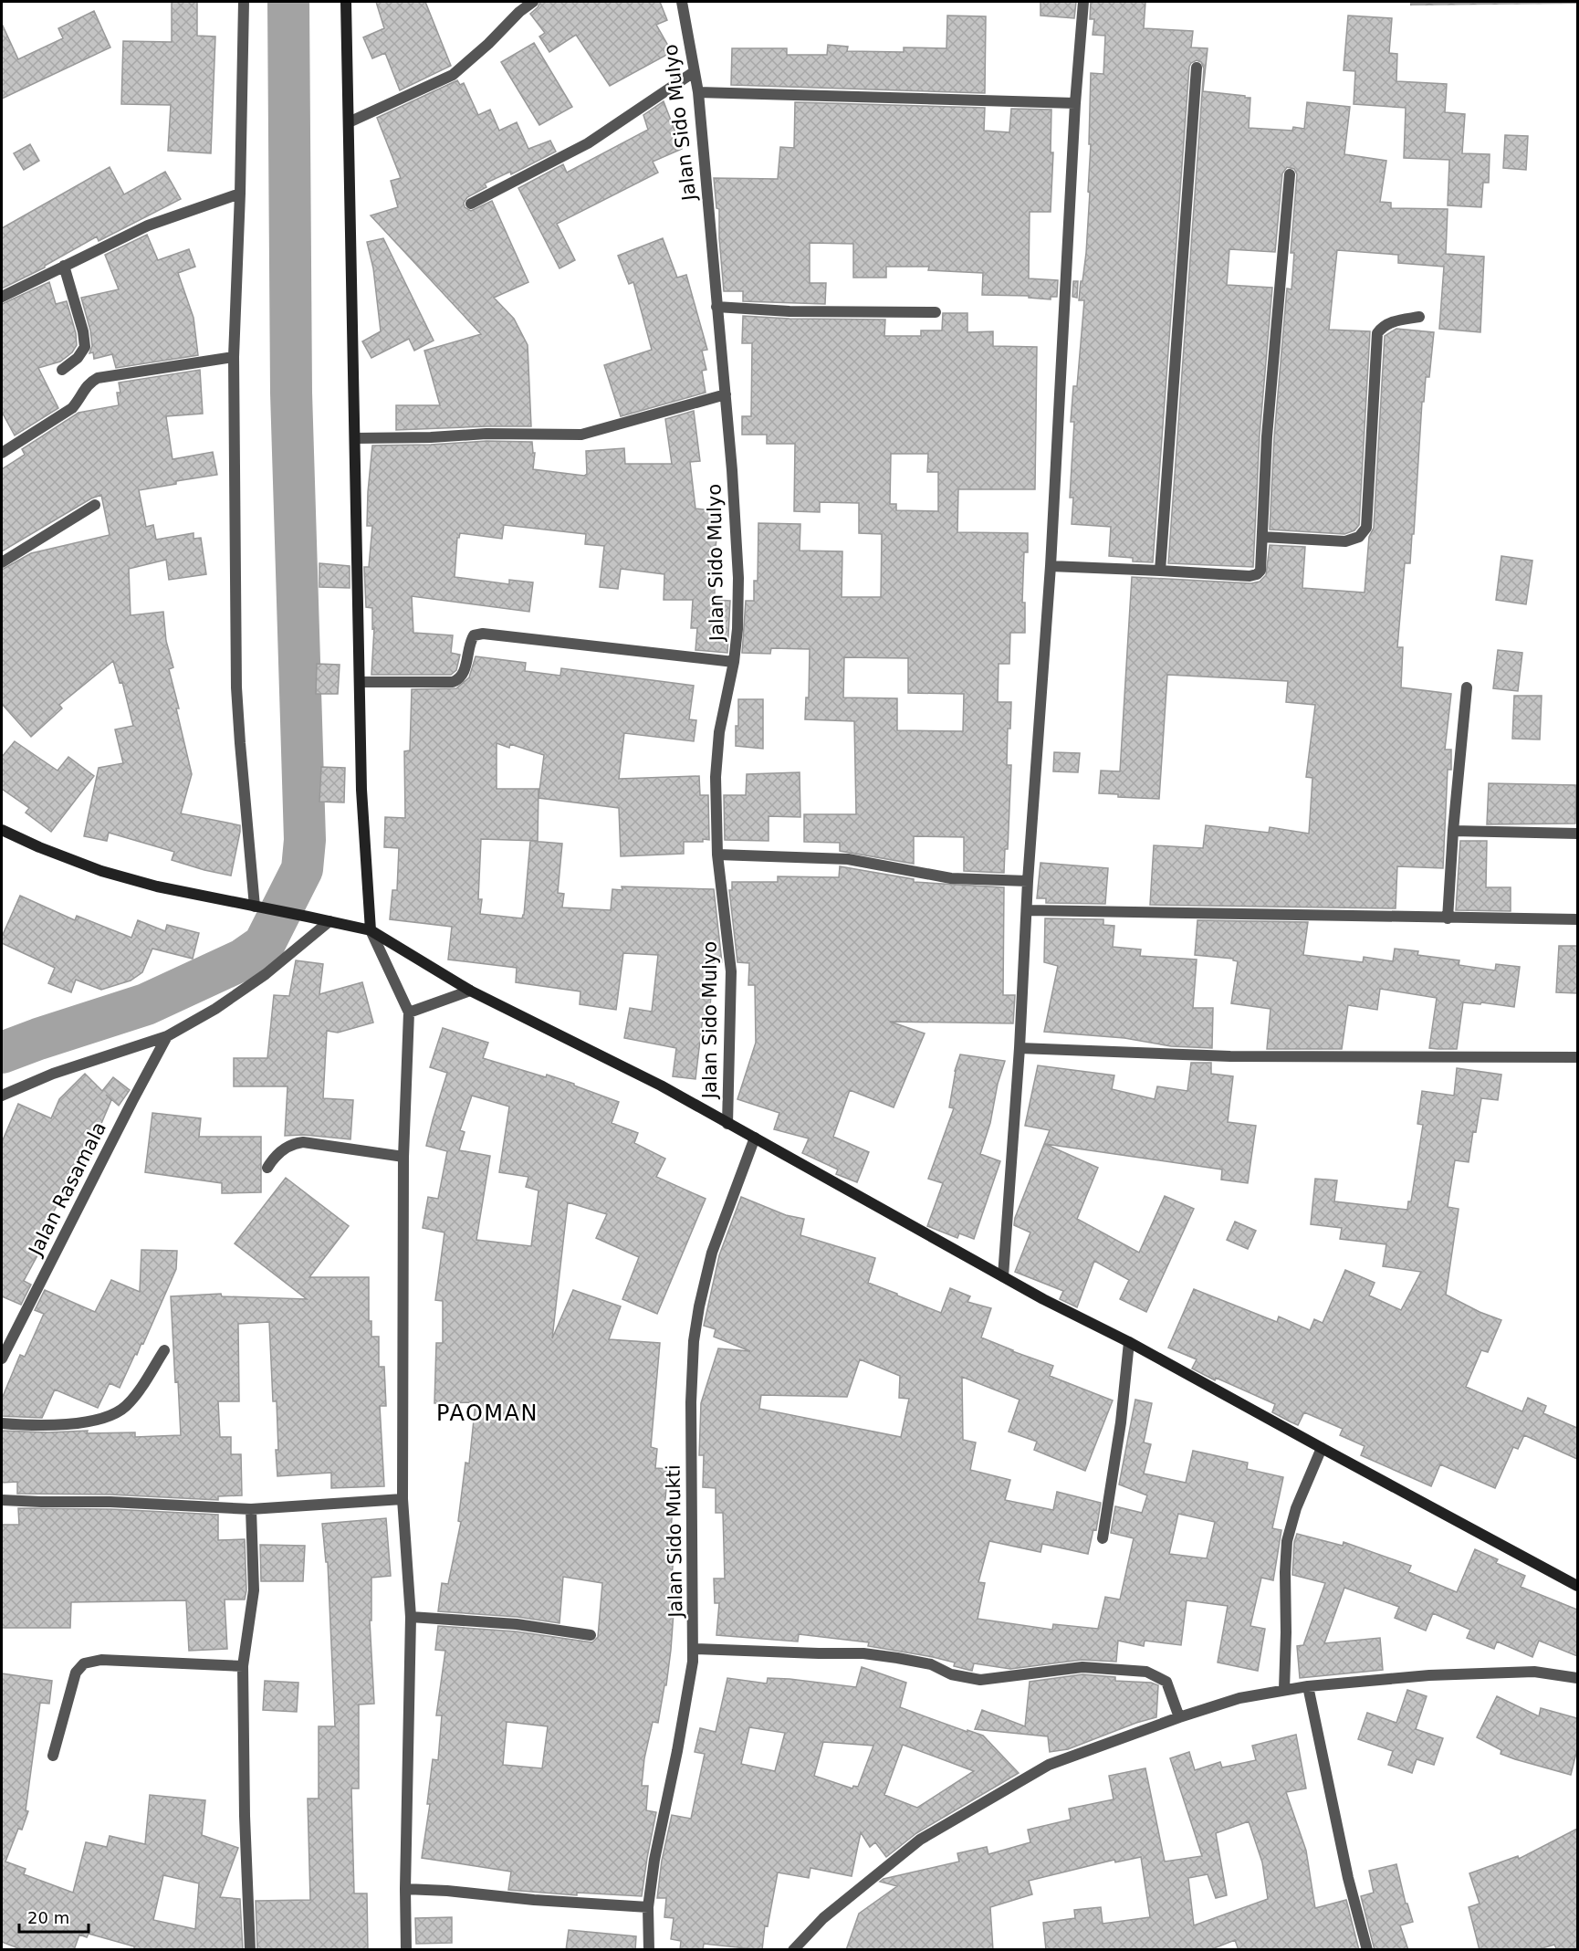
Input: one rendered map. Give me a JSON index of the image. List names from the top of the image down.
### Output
{
  "streets": {
    "street": ["Jalan Sido Mulyo", "Jalan Rasamala", "Jalan Sido Mukti"]
  },
  "districts": ["PAOMAN"],
  "scale_bar": "20 m"
}
